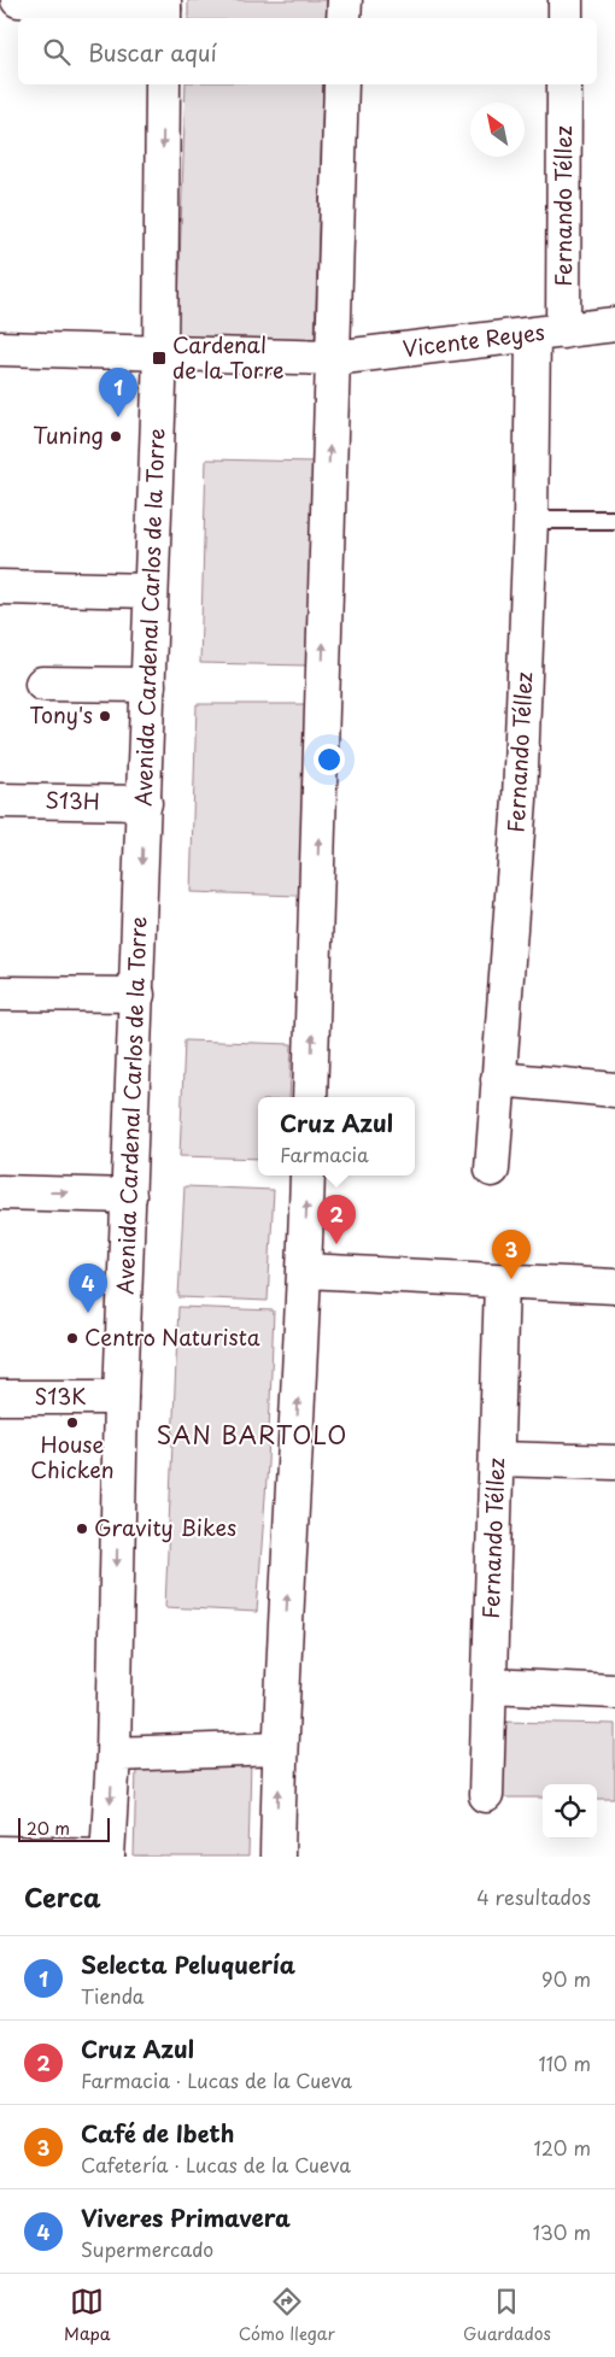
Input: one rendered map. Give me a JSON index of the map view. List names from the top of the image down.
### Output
{
  "streets": {
    "street": [
      "Fernando Téllez",
      "Vicente Reyes",
      "Avenida Cardenal Carlos de la Torre",
      "S13H",
      "S13K"
    ]
  },
  "crossings": [
    ["Fernando Téllez", "Vicente Reyes"],
    ["Avenida Cardenal Carlos de la Torre", "S13H"],
    ["Avenida Cardenal Carlos de la Torre", "S13K"]
  ],
  "districts": ["SAN BARTOLO"],
  "places": {
    "transit": ["Cardenal de la Torre"],
    "other": [
      "Tuning",
      "Tony's",
      "Centro Naturista",
      "House Chicken",
      "Gravity Bikes"
    ]
  },
  "scale_bar": "20 m",
  "north": "top left",
  "page": {
    "search": "Buscar aquí",
    "pins": [
      "1",
      "2",
      "3",
      "4"
    ],
    "popup": ["Cruz Azul", "Farmacia"],
    "scale": "20 m",
    "heading": ["Cerca", "4 resultados"],
    "list": [
      {
        "mark": "1",
        "name": "Selecta Peluquería",
        "note": "Tienda",
        "value": "90 m"
      },
      {
        "mark": "2",
        "name": "Cruz Azul",
        "note": "Farmacia · Lucas de la Cueva",
        "value": "110 m"
      },
      {
        "mark": "3",
        "name": "Café de Ibeth",
        "note": "Cafetería · Lucas de la Cueva",
        "value": "120 m"
      },
      {
        "mark": "4",
        "name": "Viveres Primavera",
        "note": "Supermercado",
        "value": "130 m"
      }
    ],
    "nav": ["Mapa", "Cómo llegar", "Guardados"]
  }
}
